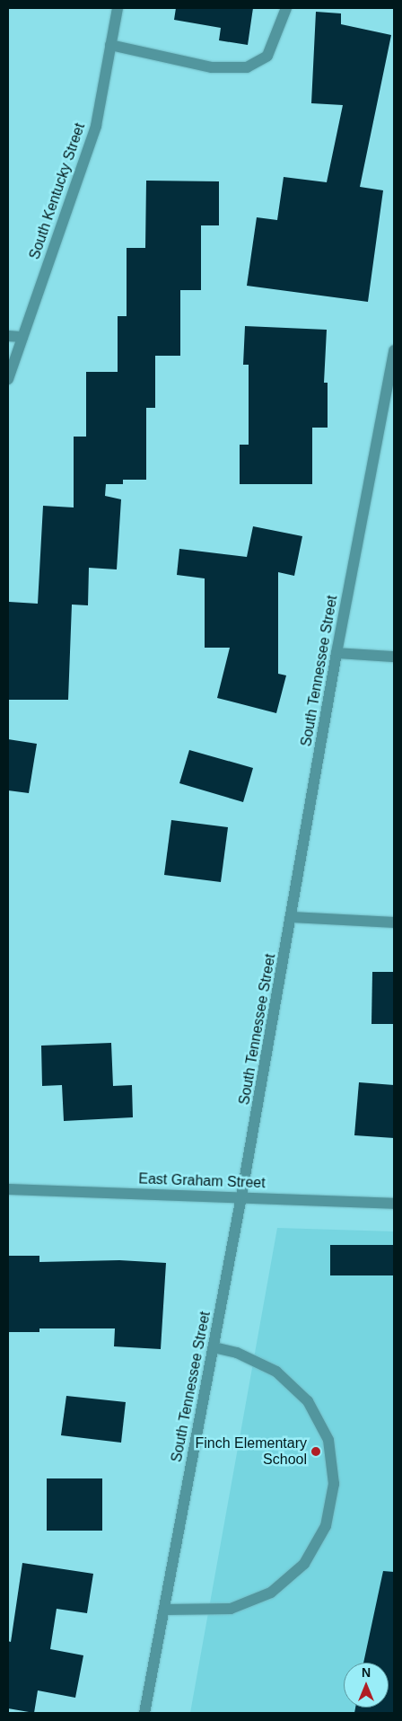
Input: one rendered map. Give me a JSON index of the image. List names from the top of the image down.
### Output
{
  "streets": {
    "street": ["South Kentucky Street", "South Tennessee Street", "East Graham Street"]
  },
  "crossings": [
    ["South Tennessee Street", "East Graham Street"]
  ],
  "places": ["Finch Elementary School"],
  "north": "top"
}
